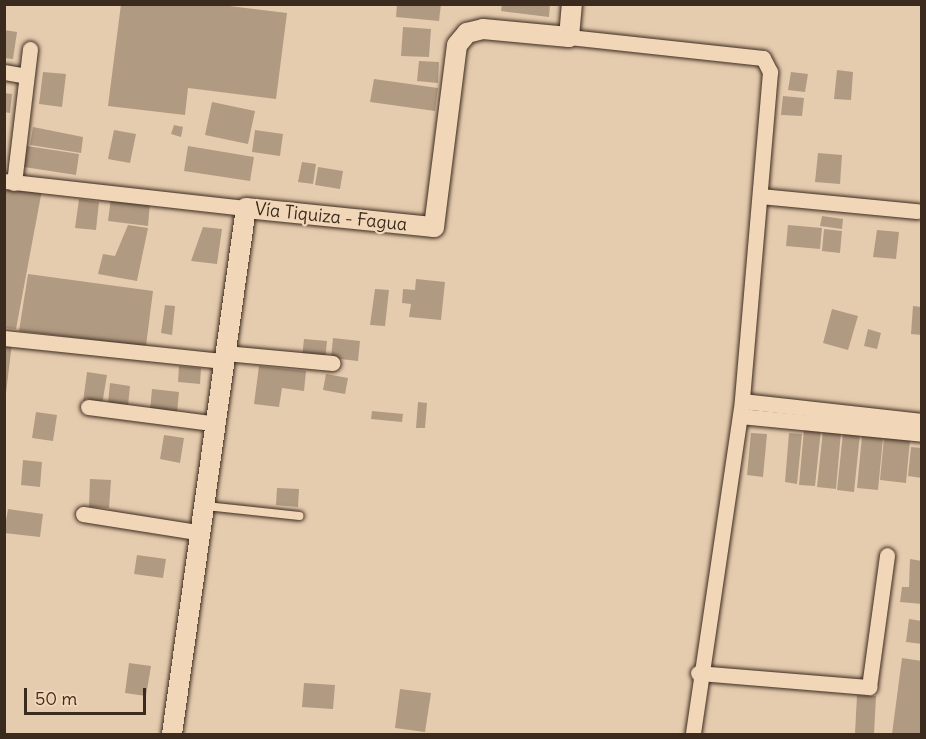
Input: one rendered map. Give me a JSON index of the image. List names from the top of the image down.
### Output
{
  "streets": {
    "street": ["Vía Tiquiza - Fagua"]
  },
  "scale_bar": "50 m"
}
